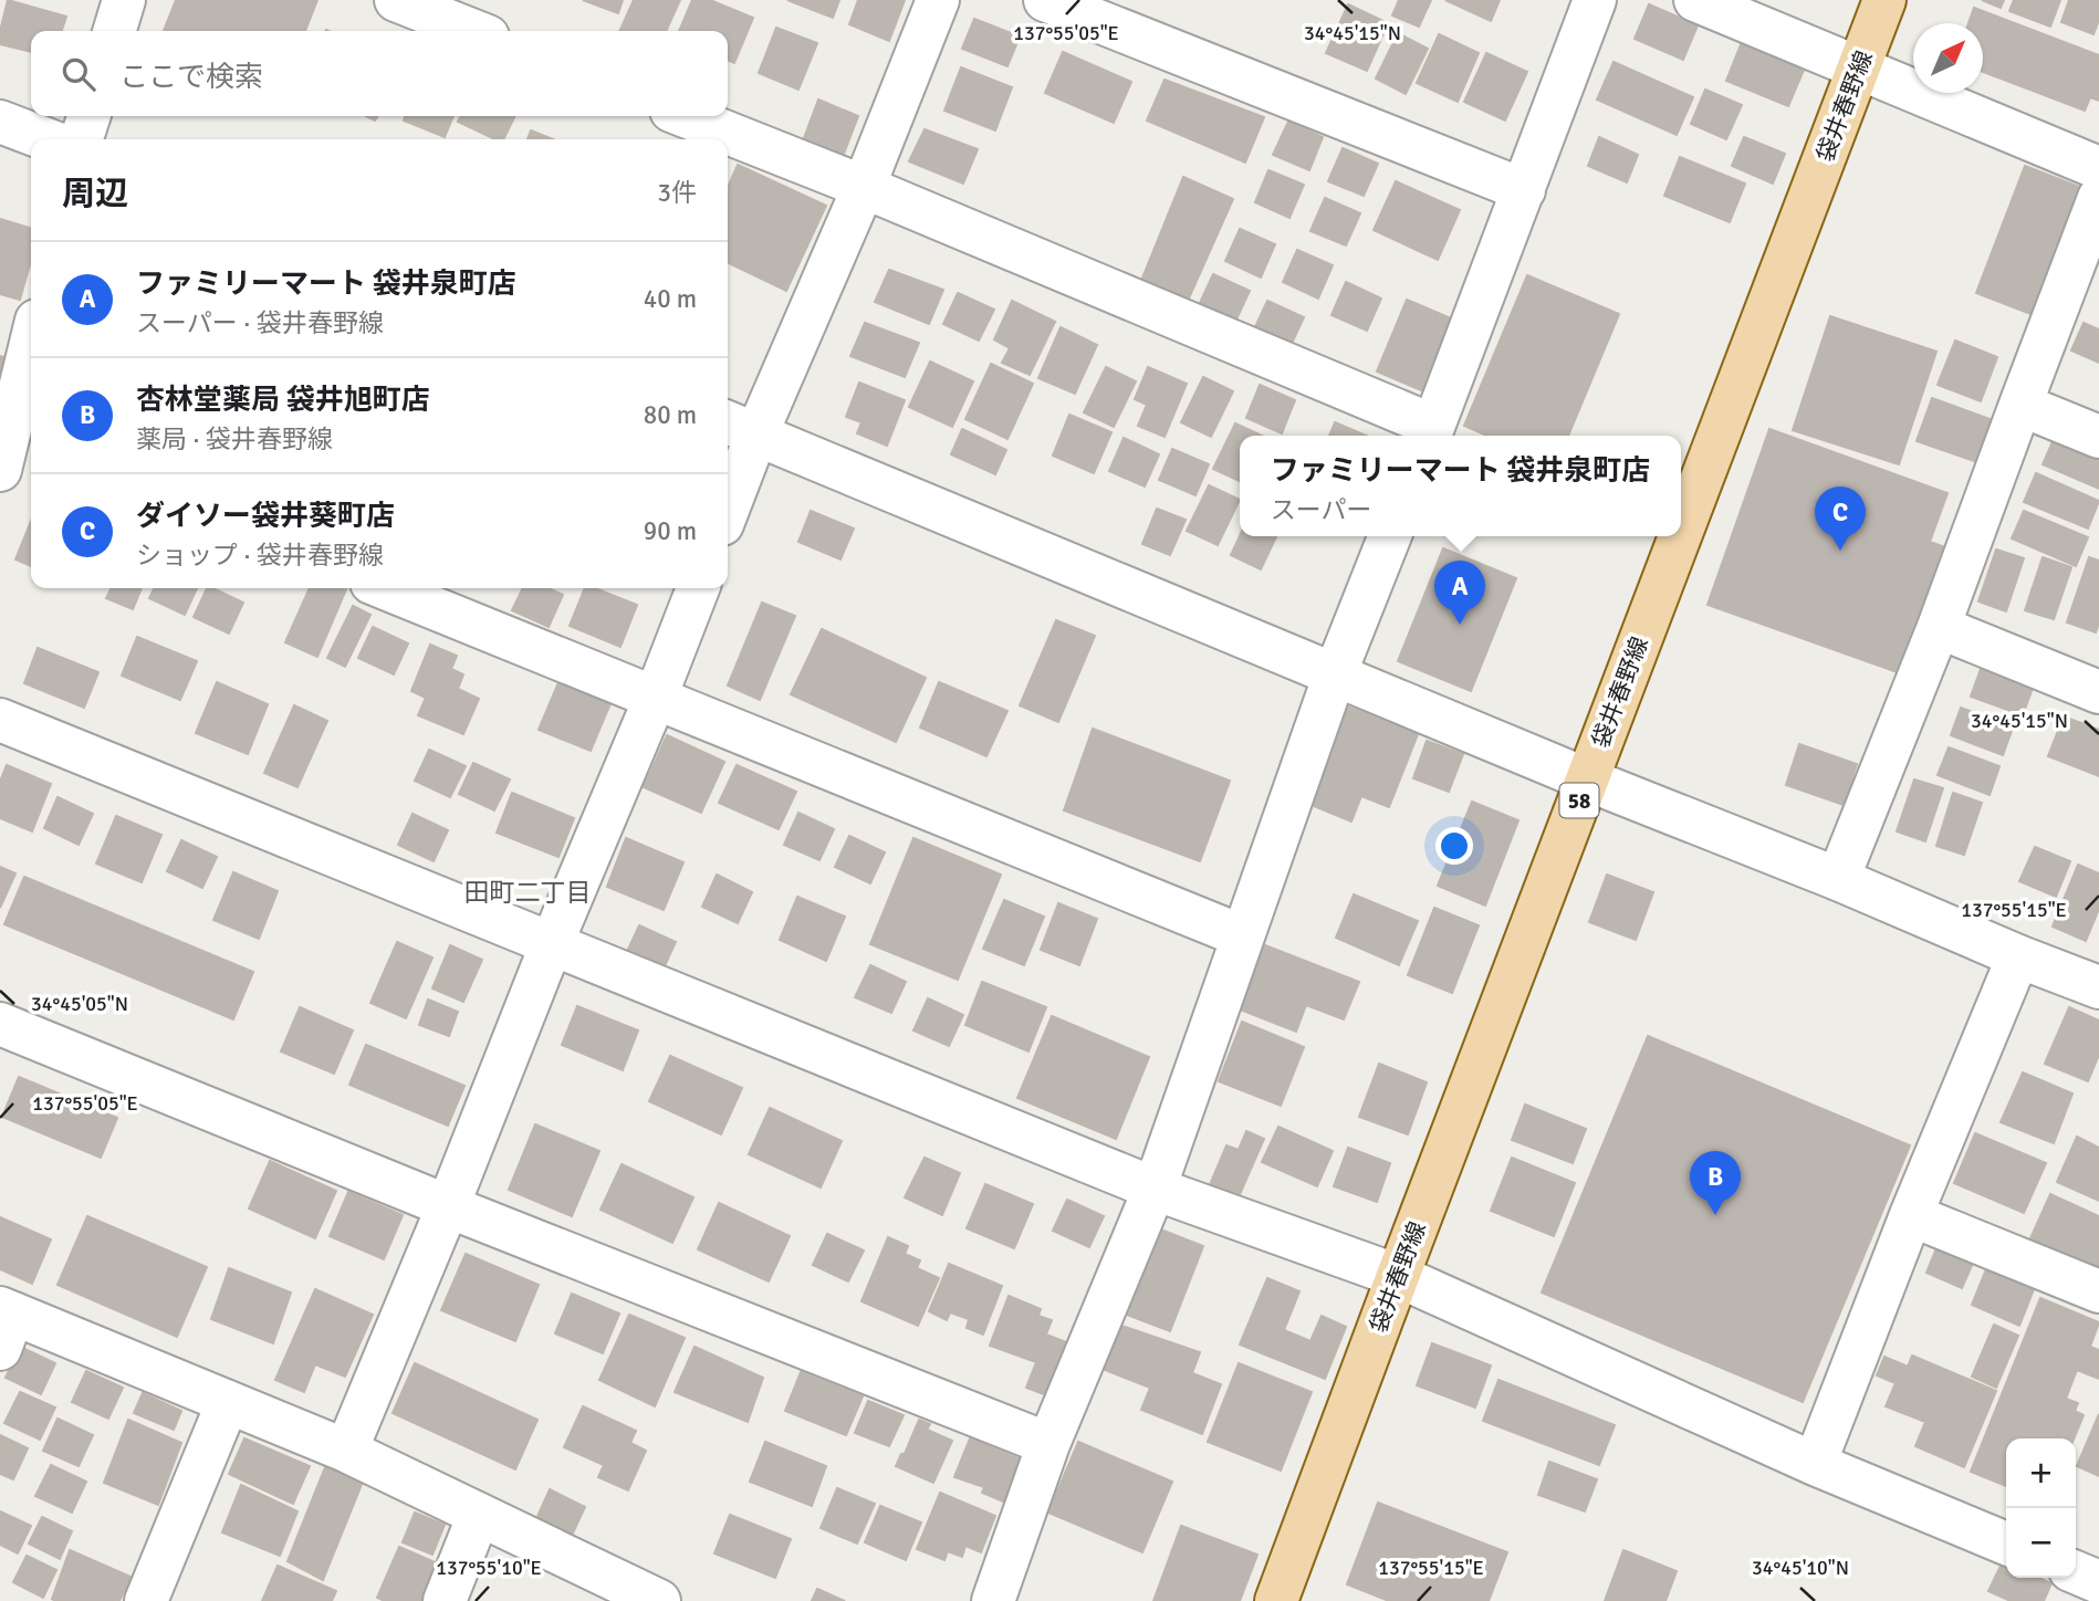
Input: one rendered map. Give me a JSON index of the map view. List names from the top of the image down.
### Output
{
  "streets": {
    "main road": ["袋井春野線", "58"]
  },
  "districts": ["田町二丁目"],
  "north": "top right",
  "page": {
    "search": "ここで検索",
    "heading": ["周辺", "3件"],
    "list": [
      {
        "mark": "A",
        "name": "ファミリーマート 袋井泉町店",
        "note": "スーパー · 袋井春野線",
        "value": "40 m"
      },
      {
        "mark": "B",
        "name": "杏林堂薬局 袋井旭町店",
        "note": "薬局 · 袋井春野線",
        "value": "80 m"
      },
      {
        "mark": "C",
        "name": "ダイソー袋井葵町店",
        "note": "ショップ · 袋井春野線",
        "value": "90 m"
      }
    ],
    "popup": ["ファミリーマート 袋井泉町店", "スーパー"],
    "pins": ["C", "A", "B"],
    "map_buttons": ["+", "−"]
  },
  "coordinates": [
    "34°45'15\"N",
    "137°55'05\"E",
    "137°55'15\"E",
    "34°45'05\"N",
    "137°55'10\"E",
    "34°45'10\"N"
  ]
}
